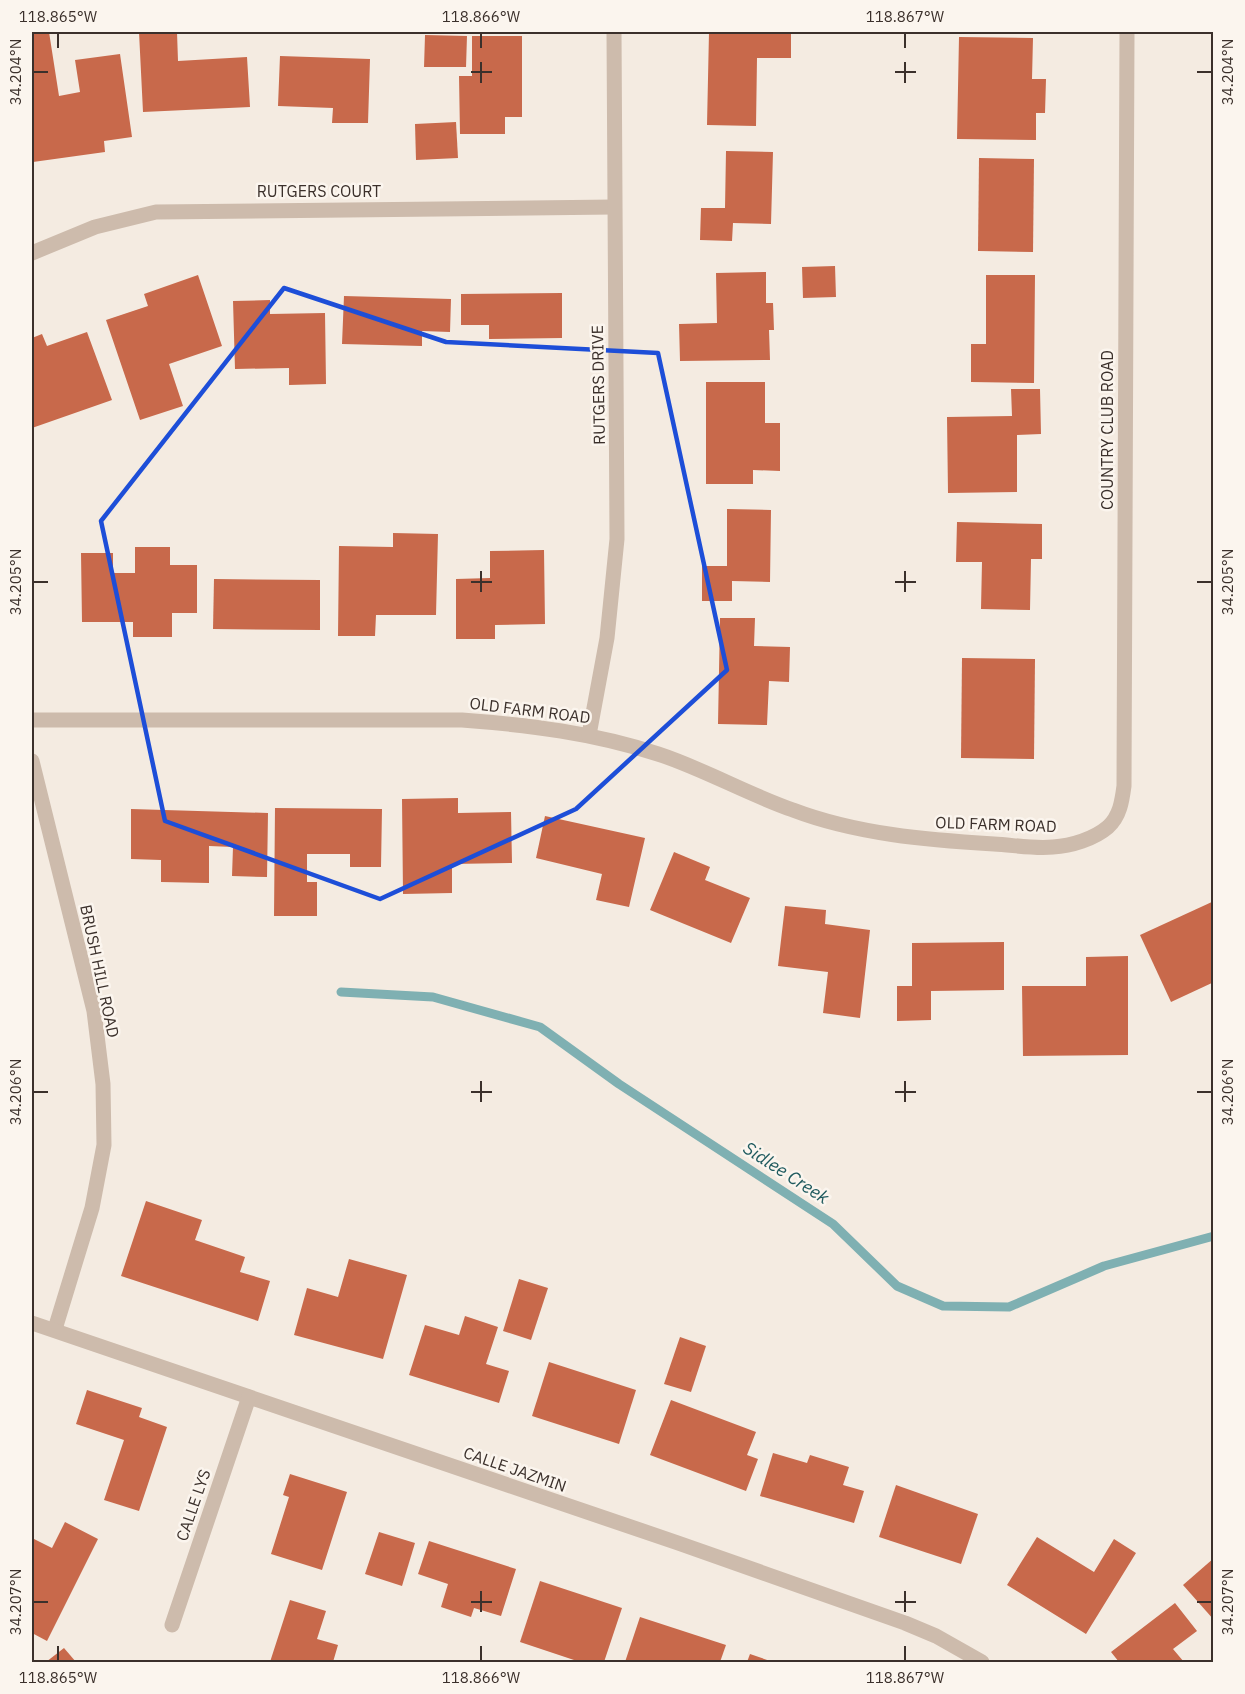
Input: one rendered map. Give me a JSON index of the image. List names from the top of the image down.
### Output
{
  "streets": {
    "street": [
      "RUTGERS COURT",
      "RUTGERS DRIVE",
      "COUNTRY CLUB ROAD",
      "OLD FARM ROAD",
      "BRUSH HILL ROAD",
      "CALLE JAZMIN",
      "CALLE LYS"
    ]
  },
  "crossings": [
    ["RUTGERS COURT", "RUTGERS DRIVE"],
    ["RUTGERS DRIVE", "OLD FARM ROAD"],
    ["COUNTRY CLUB ROAD", "OLD FARM ROAD"],
    ["BRUSH HILL ROAD", "CALLE JAZMIN"],
    ["CALLE JAZMIN", "CALLE LYS"]
  ],
  "water": ["Sidlee Creek"],
  "coordinates": [
    "118.865°W",
    "118.866°W",
    "118.867°W",
    "34.204°N",
    "34.205°N",
    "34.206°N",
    "34.207°N"
  ]
}
